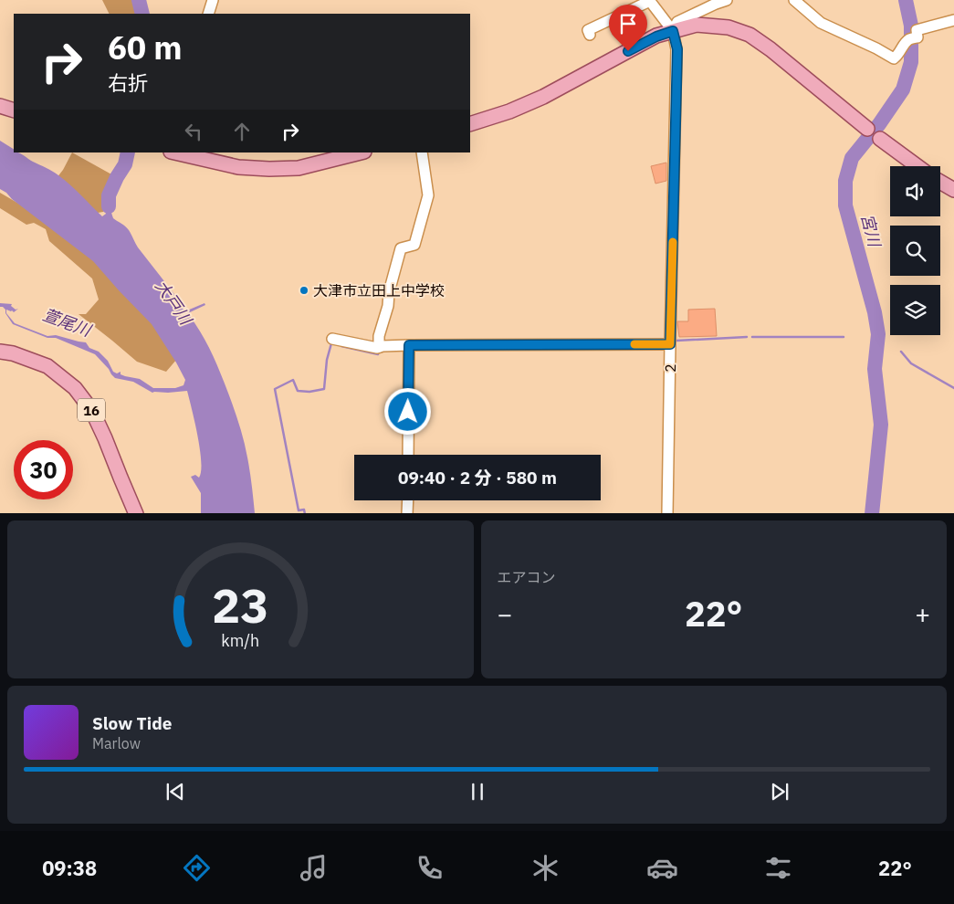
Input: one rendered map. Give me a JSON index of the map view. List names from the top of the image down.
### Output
{
  "streets": {
    "main road": ["16"],
    "street": ["2"]
  },
  "water": ["宮川", "大戸川", "萱尾川"],
  "places": ["大津市立田上中学校"],
  "page": {
    "turn": ["60 m", "右折"],
    "limit": "30",
    "trip": "09:40 · 2 分 · 580 m",
    "tile": "エアコン",
    "heat": ["−", "22°", "+"],
    "song": ["Slow Tide", "Marlow"],
    "tabs": ["09:38", "22°"],
    "gauge": ["23", "km/h"]
  }
}
